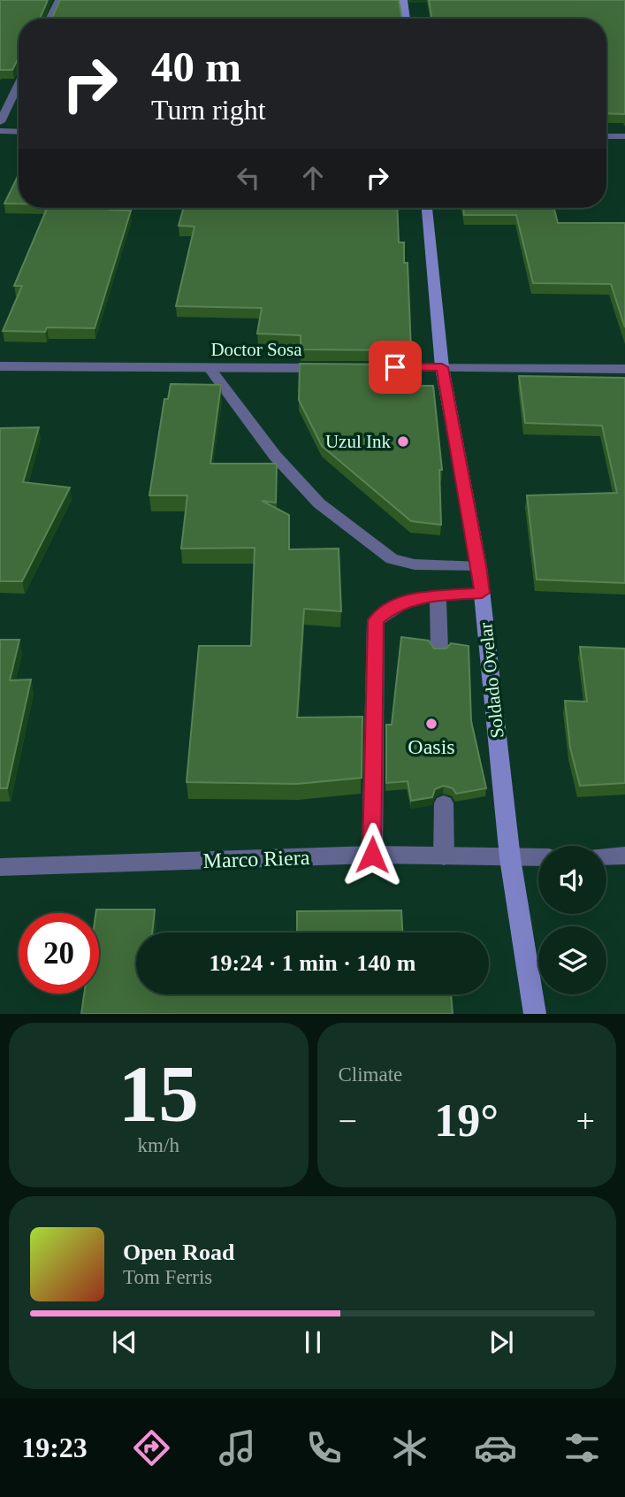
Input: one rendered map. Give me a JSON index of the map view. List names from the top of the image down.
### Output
{
  "streets": {
    "main road": ["Soldado Ovelar"],
    "street": ["Doctor Sosa", "Marco Riera"]
  },
  "crossings": [
    ["Soldado Ovelar", "Marco Riera"]
  ],
  "places": ["Uzul Ink", "Oasis"],
  "page": {
    "turn": ["40 m", "Turn right"],
    "limit": "20",
    "trip": "19:24 · 1 min · 140 m",
    "tile": [
      ["15", "km/h"],
      "Climate"
    ],
    "heat": ["−", "19°", "+"],
    "song": ["Open Road", "Tom Ferris"],
    "tabs": "19:23"
  }
}
